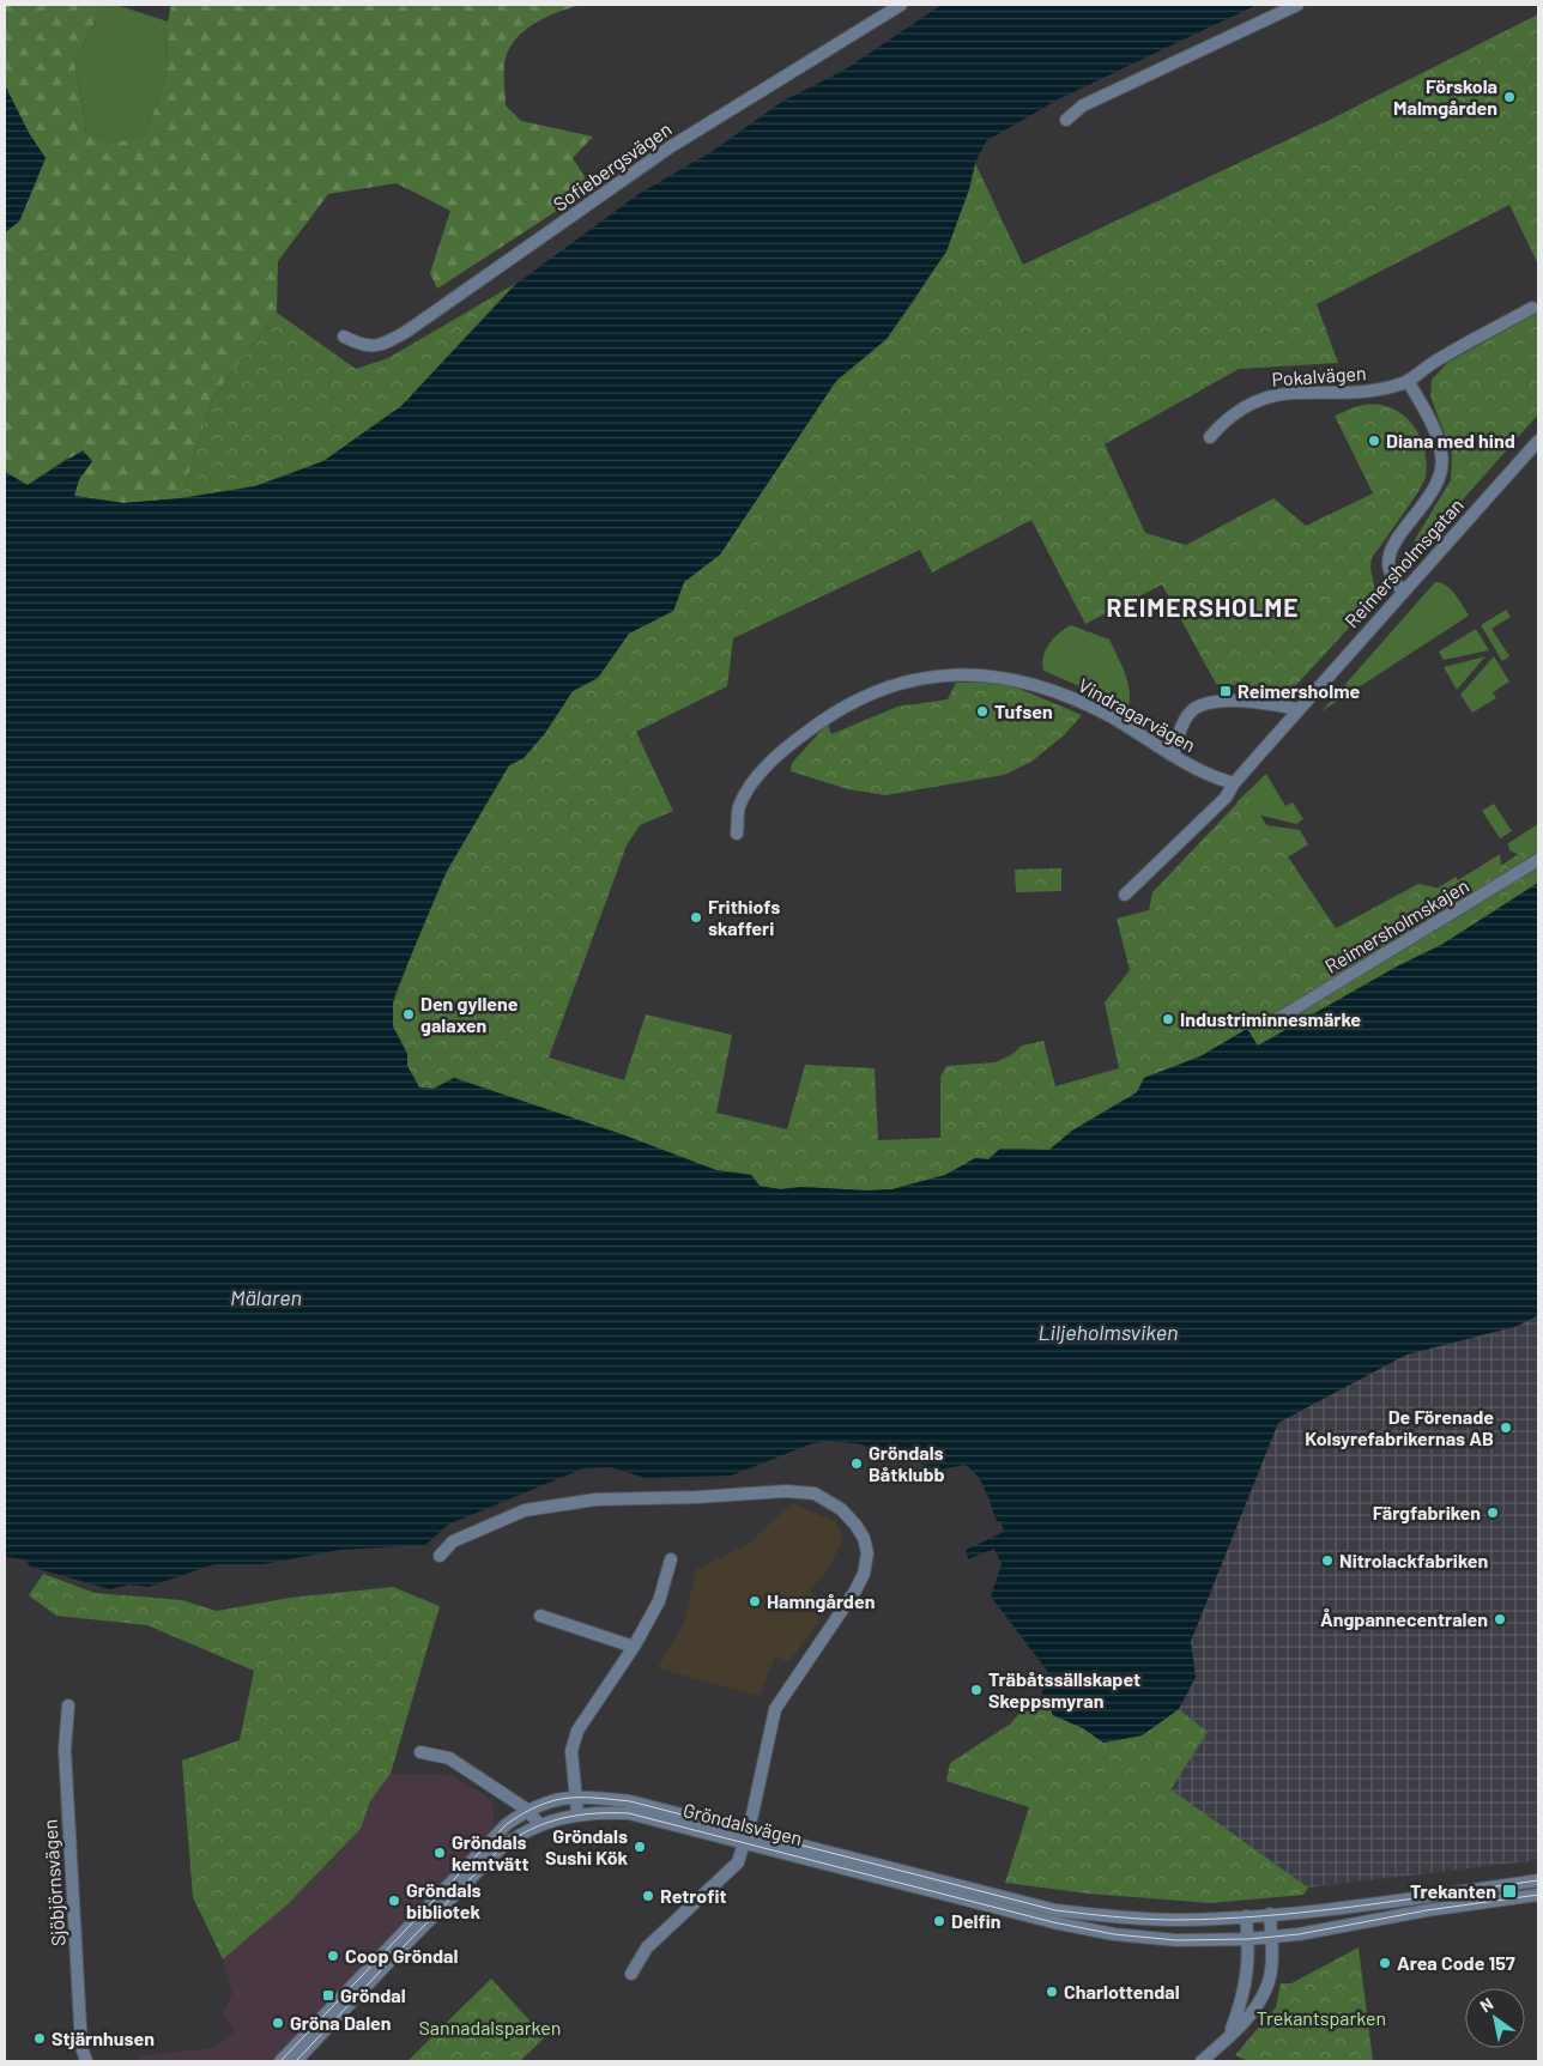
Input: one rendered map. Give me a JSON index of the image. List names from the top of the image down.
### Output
{
  "streets": {
    "street": [
      "Sofiebergsvägen",
      "Pokalvägen",
      "Reimersholmsgatan",
      "Vindragarvägen",
      "Reimersholmskajen",
      "Gröndalsvägen",
      "Sjöbjörnsvägen"
    ]
  },
  "crossings": [
    ["Reimersholmsgatan", "Vindragarvägen"]
  ],
  "districts": ["REIMERSHOLME"],
  "water": ["Mälaren", "Liljeholmsviken"],
  "parks": ["Trekantsparken", "Sannadalsparken"],
  "places": {
    "other": [
      "Förskola Malmgården",
      "Diana med hind",
      "Tufsen",
      "Frithiofs skafferi",
      "Den gyllene galaxen",
      "Industriminnesmärke",
      "De Förenade Kolsyrefabrikernas AB",
      "Gröndals Båtklubb",
      "Färgfabriken",
      "Nitrolackfabriken",
      "Hamngården",
      "Ångpannecentralen",
      "Träbåtssällskapet Skeppsmyran",
      "Gröndals Sushi Kök",
      "Gröndals kemtvätt",
      "Retrofit",
      "Gröndals bibliotek",
      "Delfin",
      "Coop Gröndal",
      "Area Code 157",
      "Charlottendal",
      "Gröna Dalen",
      "Stjärnhusen"
    ],
    "transit": ["Reimersholme", "Trekanten", "Gröndal"]
  },
  "north": "top left"
}
